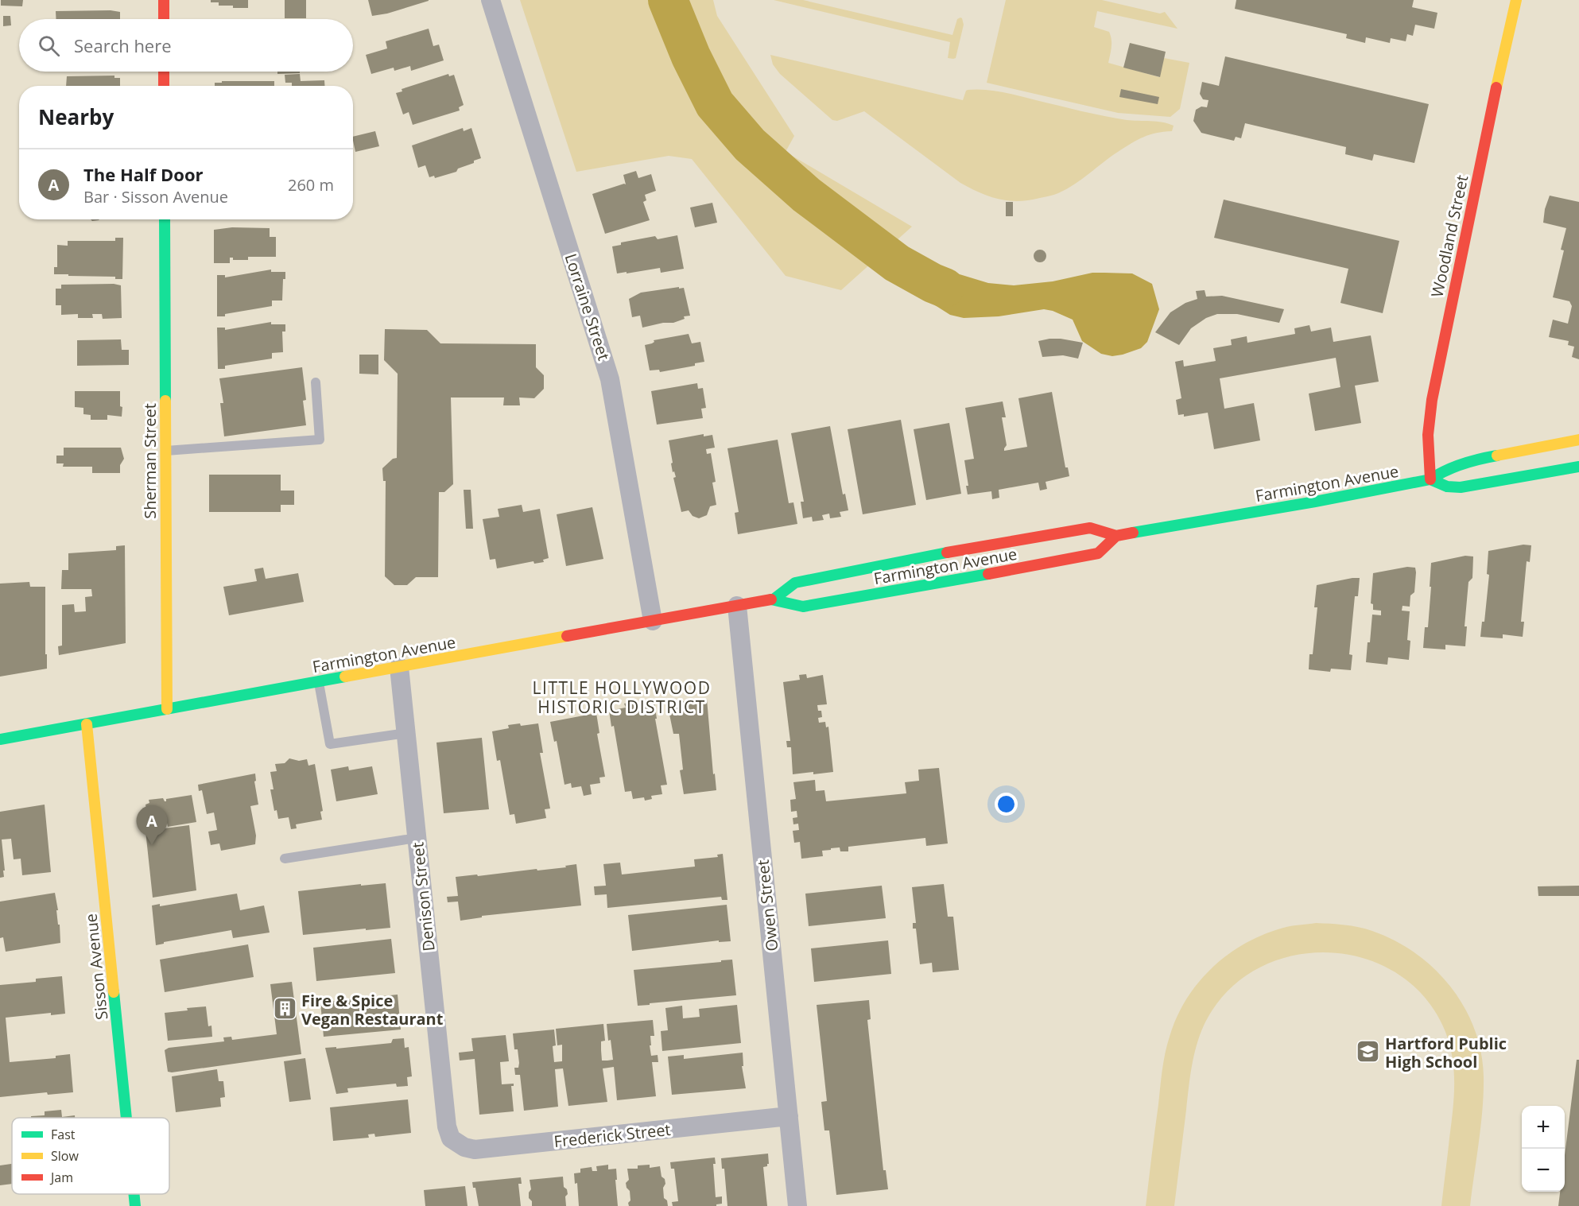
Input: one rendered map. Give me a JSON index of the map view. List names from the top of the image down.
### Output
{
  "streets": {
    "main road": [
      "Woodland Street",
      "Sherman Street",
      "Farmington Avenue",
      "Sisson Avenue"
    ],
    "street": [
      "Lorraine Street",
      "Denison Street",
      "Owen Street",
      "Frederick Street"
    ]
  },
  "crossings": [
    ["Woodland Street", "Farmington Avenue"],
    ["Lorraine Street", "Farmington Avenue"],
    ["Sherman Street", "Farmington Avenue"],
    ["Farmington Avenue", "Denison Street"],
    ["Farmington Avenue", "Owen Street"],
    ["Farmington Avenue", "Sisson Avenue"],
    ["Denison Street", "Frederick Street"],
    ["Owen Street", "Frederick Street"]
  ],
  "districts": ["LITTLE HOLLYWOOD HISTORIC DISTRICT"],
  "places": {
    "building": ["Fire & Spice Vegan Restaurant"],
    "school or university": ["Hartford Public High School"]
  },
  "legend": ["Fast", "Slow", "Jam"],
  "page": {
    "search": "Search here",
    "heading": "Nearby",
    "list": [
      {
        "mark": "A",
        "name": "The Half Door",
        "note": "Bar · Sisson Avenue",
        "value": "260 m"
      }
    ],
    "pins": "A",
    "map_buttons": ["+", "−"]
  }
}
